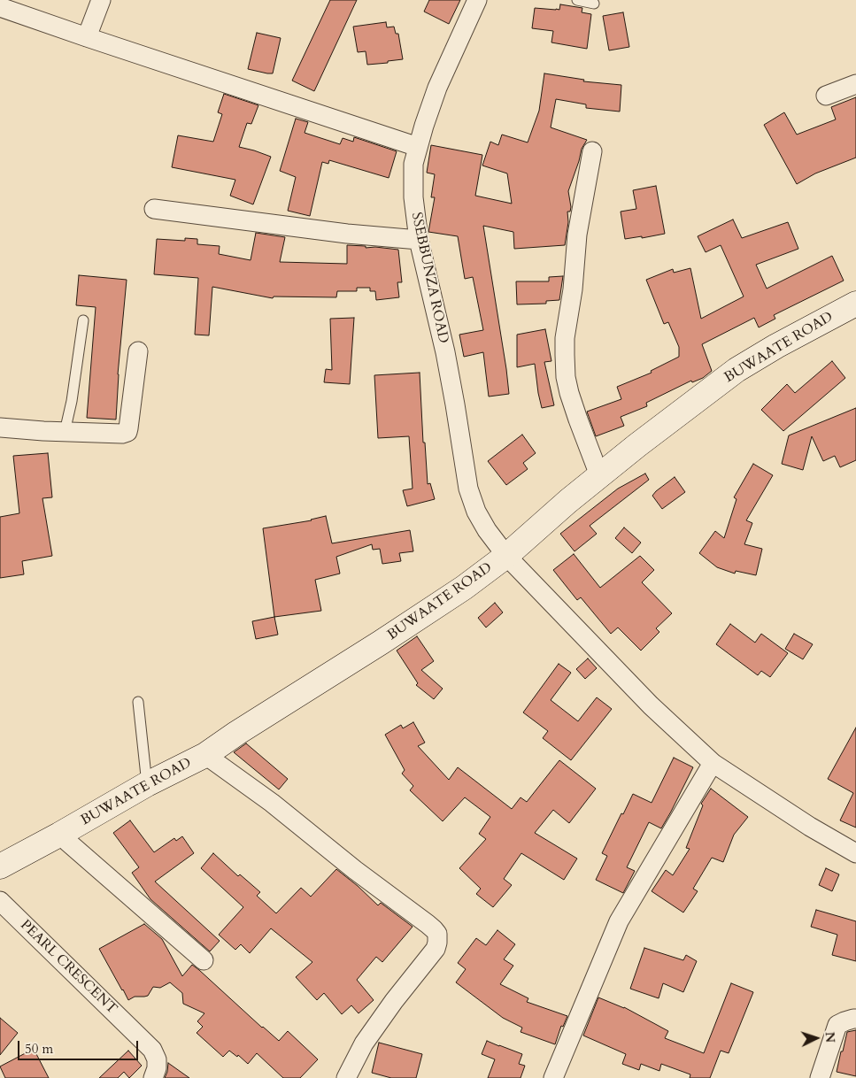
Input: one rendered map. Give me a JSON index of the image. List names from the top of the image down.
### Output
{
  "streets": {
    "street": ["SSEBBUNZA ROAD", "BUWAATE ROAD", "PEARL CRESCENT"]
  },
  "crossings": [
    ["SSEBBUNZA ROAD", "BUWAATE ROAD"]
  ],
  "scale_bar": "50 m",
  "north": "right"
}
